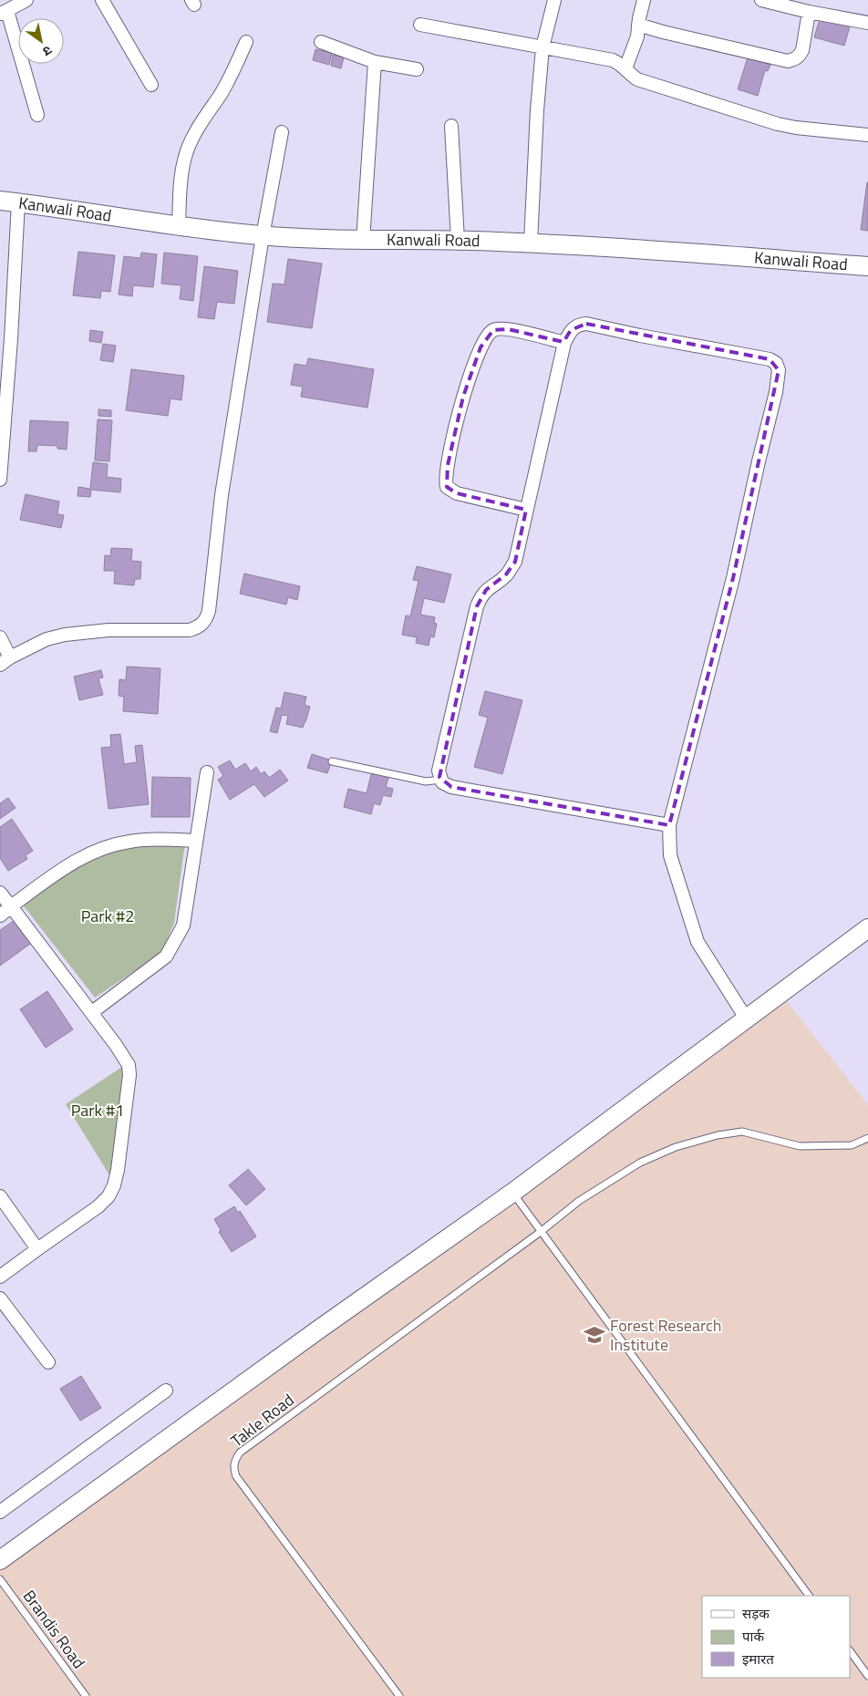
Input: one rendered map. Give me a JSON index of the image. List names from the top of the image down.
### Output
{
  "streets": {
    "main road": ["Kanwali Road"],
    "lane": ["Takle Road", "Brandis Road"]
  },
  "parks": ["Park #2", "Park #1"],
  "places": {
    "school or university": ["Forest Research Institute"]
  },
  "legend": ["सड़क", "पार्क", "इमारत"],
  "north": "bottom right"
}
